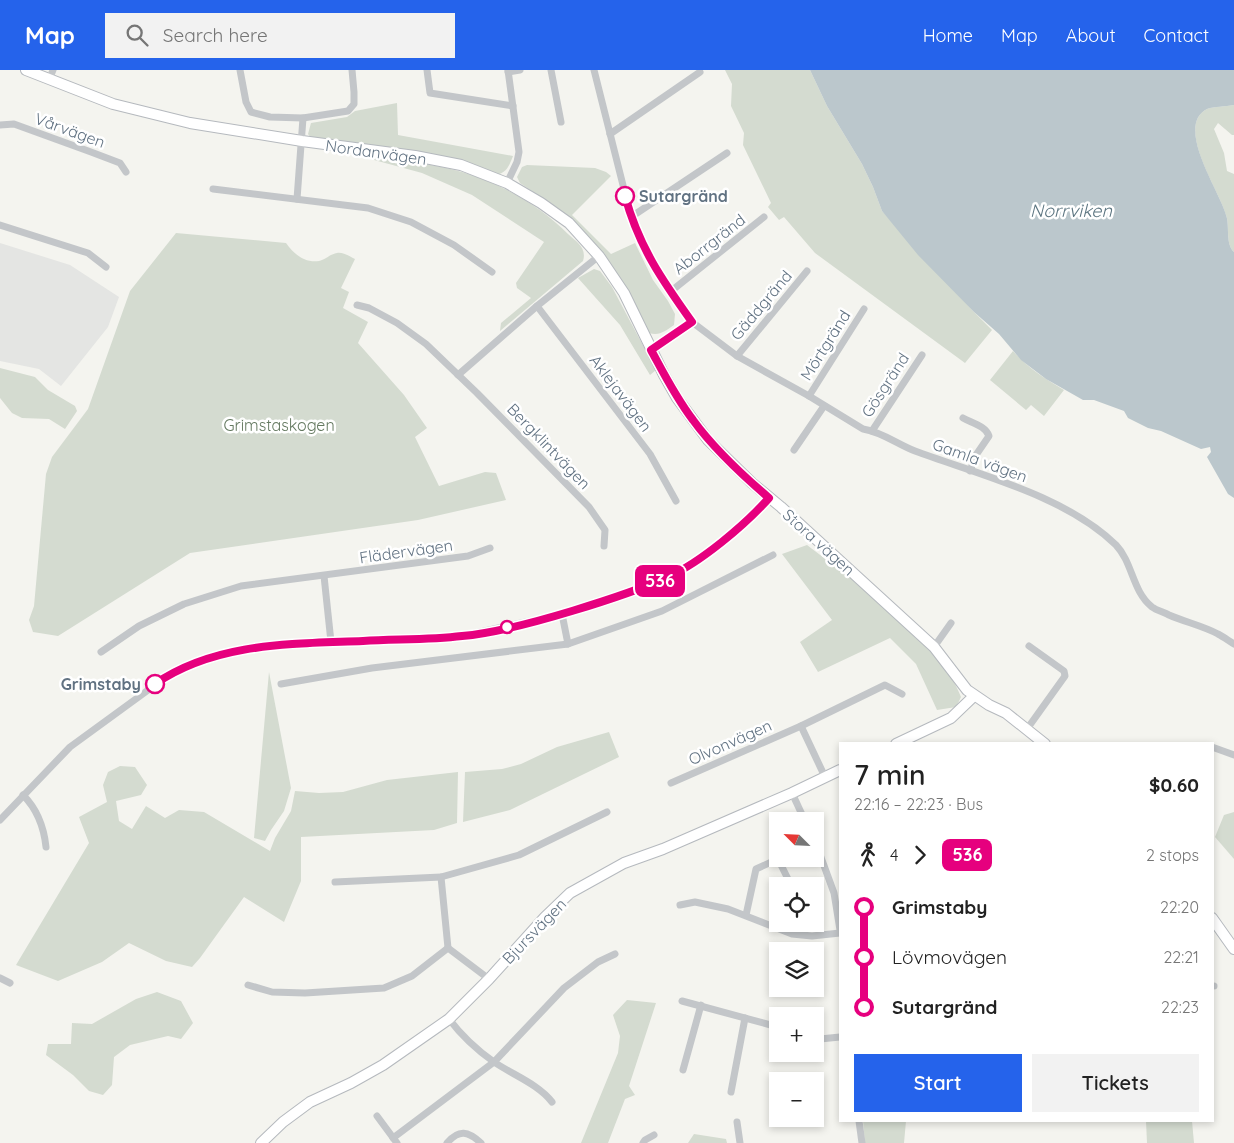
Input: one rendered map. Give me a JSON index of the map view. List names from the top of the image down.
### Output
{
  "streets": {
    "street": [
      "Vårvägen",
      "Nordanvägen",
      "Aborrgränd",
      "Gäddgränd",
      "Mörtgränd",
      "Gösgränd",
      "Aklejavägen",
      "Bergklintvägen",
      "Gamla vägen",
      "Stora vägen",
      "Flädervägen",
      "Olvonvägen",
      "Bjursvägen"
    ]
  },
  "crossings": [
    ["Nordanvägen", "Stora vägen"],
    ["Gäddgränd", "Gamla vägen"],
    ["Mörtgränd", "Gamla vägen"],
    ["Gösgränd", "Gamla vägen"]
  ],
  "water": ["Norrviken"],
  "parks": ["Grimstaskogen"],
  "places": ["Sutargränd", "Grimstaby"],
  "lines": ["bus line 536"],
  "north": "top left",
  "page": {
    "header": "Map",
    "search": "Search here",
    "nav": [
      "Home",
      "Map",
      "About",
      "Contact"
    ],
    "on_map": "536",
    "heading": ["7 min", "22:16 – 22:23 · Bus", "$0.60"],
    "map_buttons": ["+", "−"],
    "legs": ["4", "536", "2 stops"],
    "list": [
      {
        "name": "Grimstaby",
        "value": "22:20"
      },
      {
        "name": "Lövmovägen",
        "value": "22:21"
      },
      {
        "name": "Sutargränd",
        "value": "22:23"
      }
    ],
    "buttons": ["Start", "Tickets"]
  }
}
